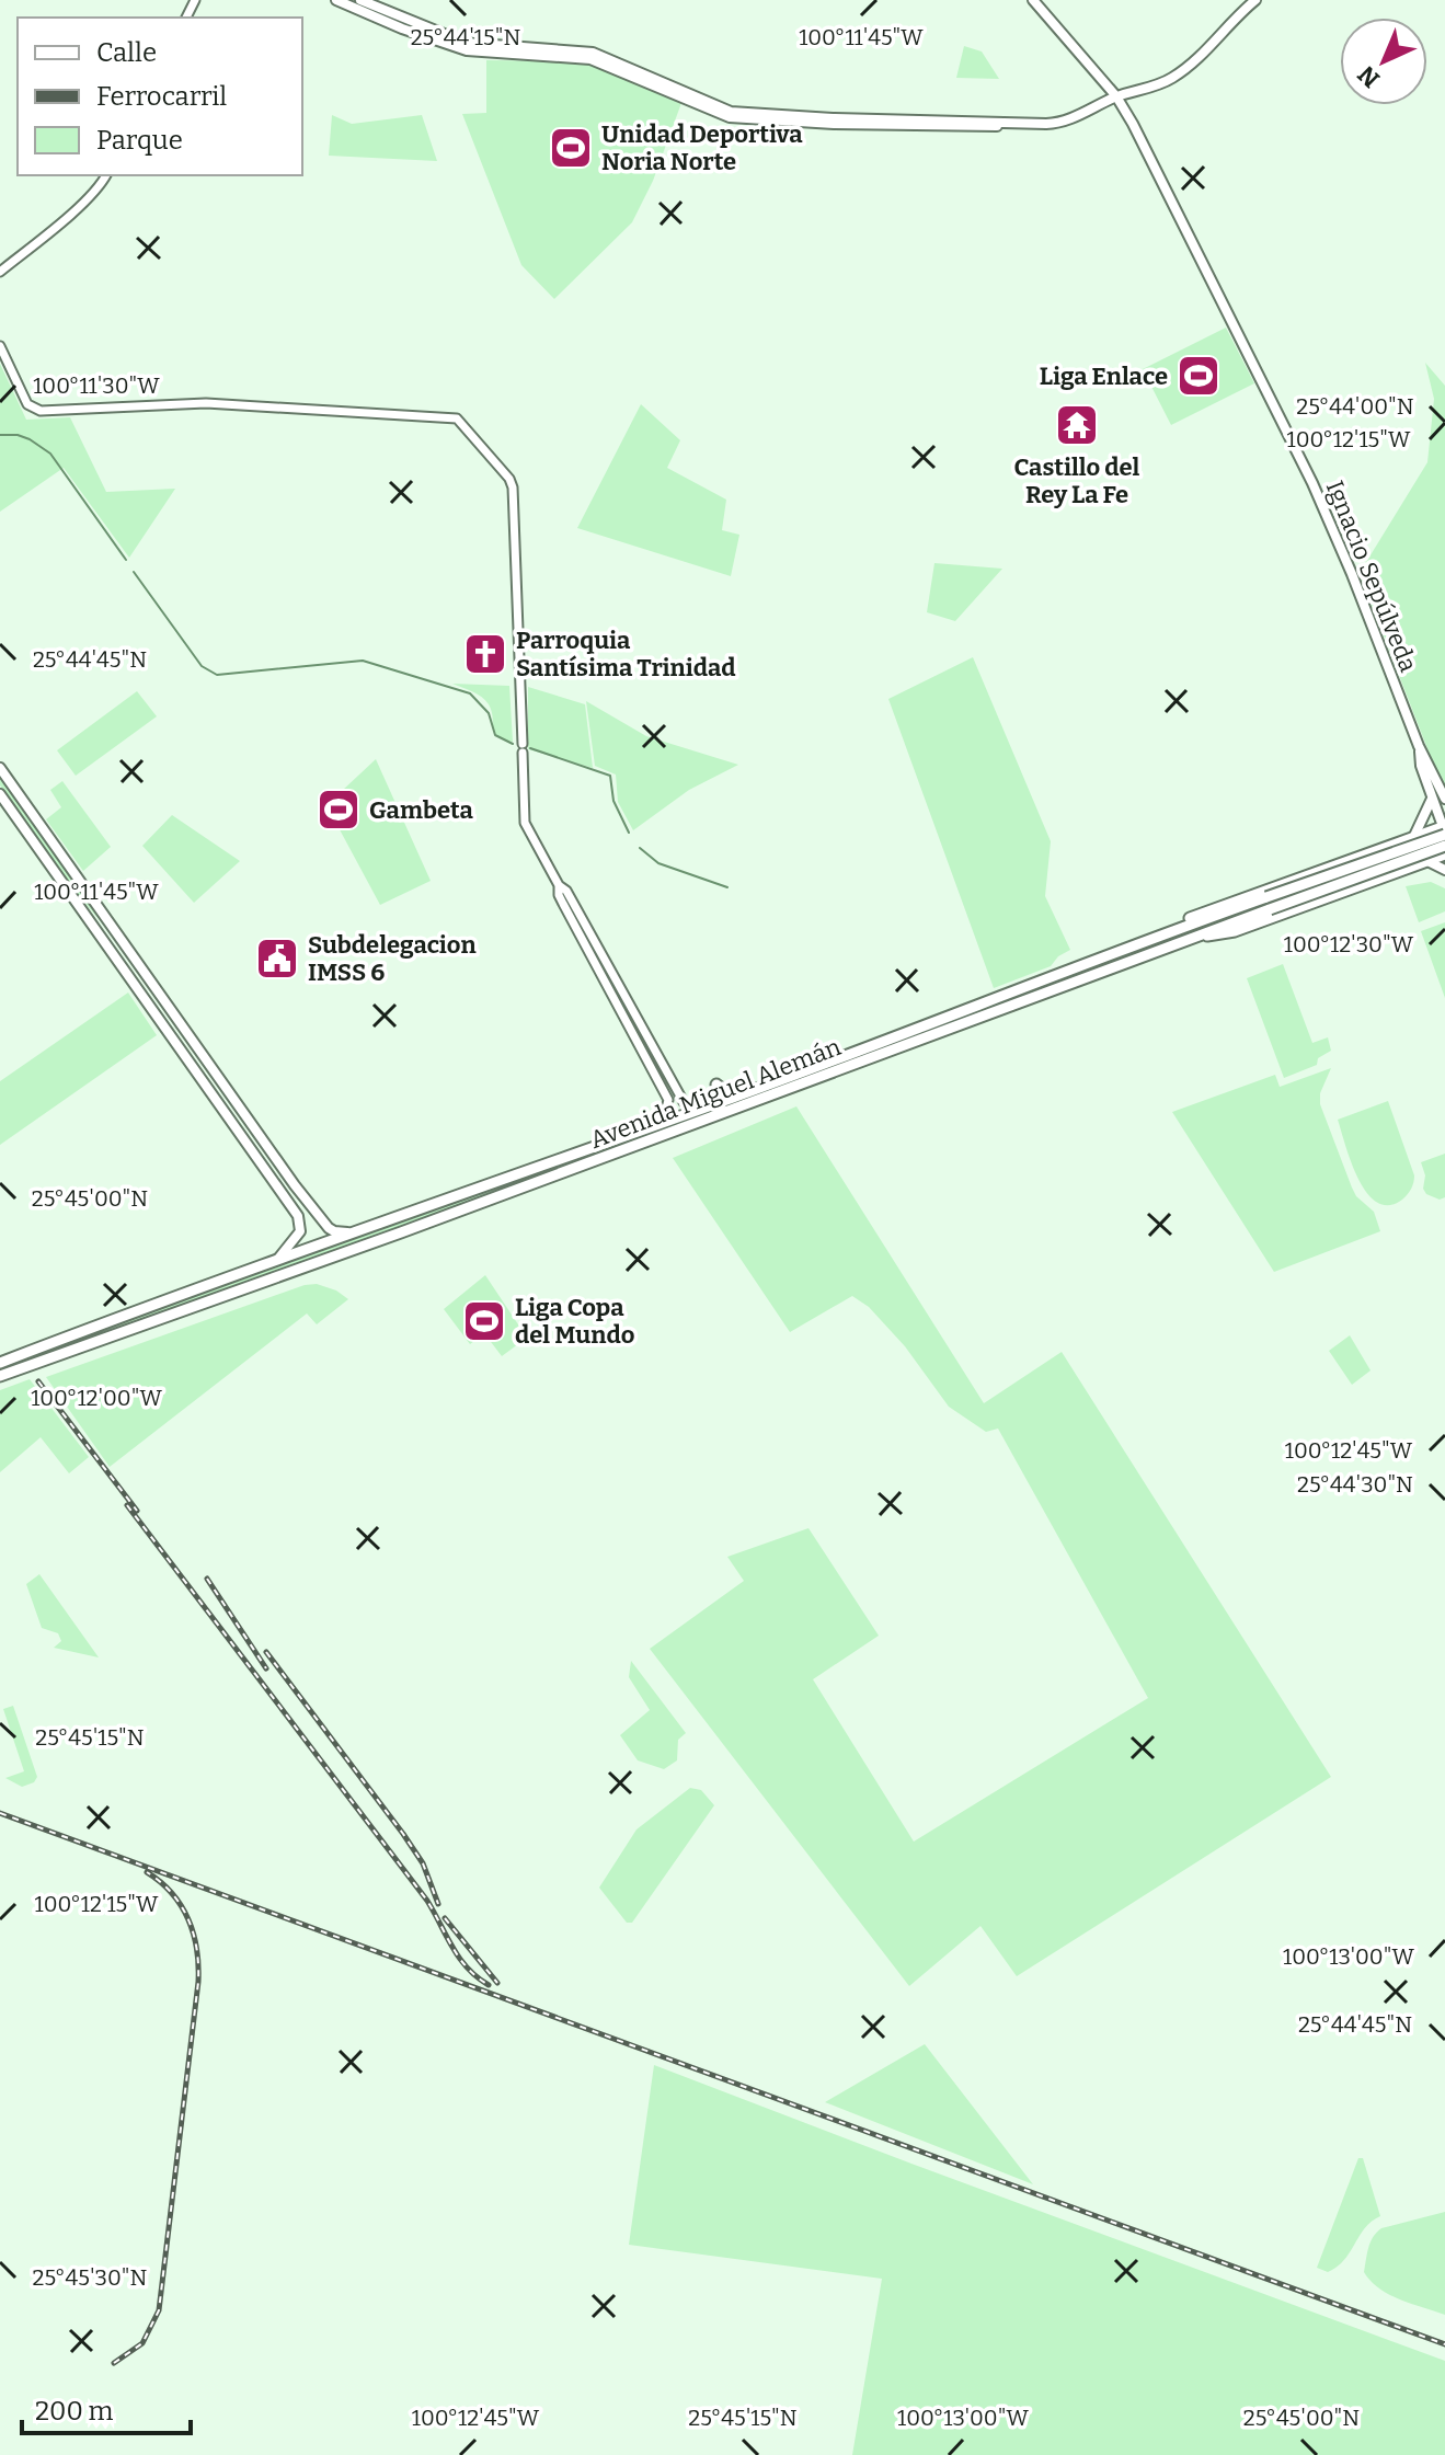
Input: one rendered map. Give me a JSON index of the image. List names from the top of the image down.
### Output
{
  "streets": {
    "highway": ["Avenida Miguel Alemán"],
    "main road": ["Ignacio Sepúlveda"]
  },
  "crossings": [
    ["Ignacio Sepúlveda", "Avenida Miguel Alemán"]
  ],
  "places": {
    "sports": [
      "Unidad Deportiva Noria Norte",
      "Liga Enlace",
      "Gambeta",
      "Liga Copa del Mundo"
    ],
    "temple": ["Castillo del Rey La Fe"],
    "church": ["Parroquia Santísima Trinidad"],
    "public building": ["Subdelegacion IMSS 6"]
  },
  "legend": ["Calle", "Ferrocarril", "Parque"],
  "scale_bar": "200 m",
  "north": "bottom left",
  "coordinates": [
    "25°44'15\"N",
    "100°11'45\"W",
    "100°11'30\"W",
    "25°44'00\"N",
    "100°12'15\"W",
    "25°44'45\"N",
    "100°12'30\"W",
    "25°45'00\"N",
    "100°12'00\"W",
    "100°12'45\"W",
    "25°44'30\"N",
    "25°45'15\"N",
    "100°13'00\"W",
    "25°45'30\"N"
  ]
}
